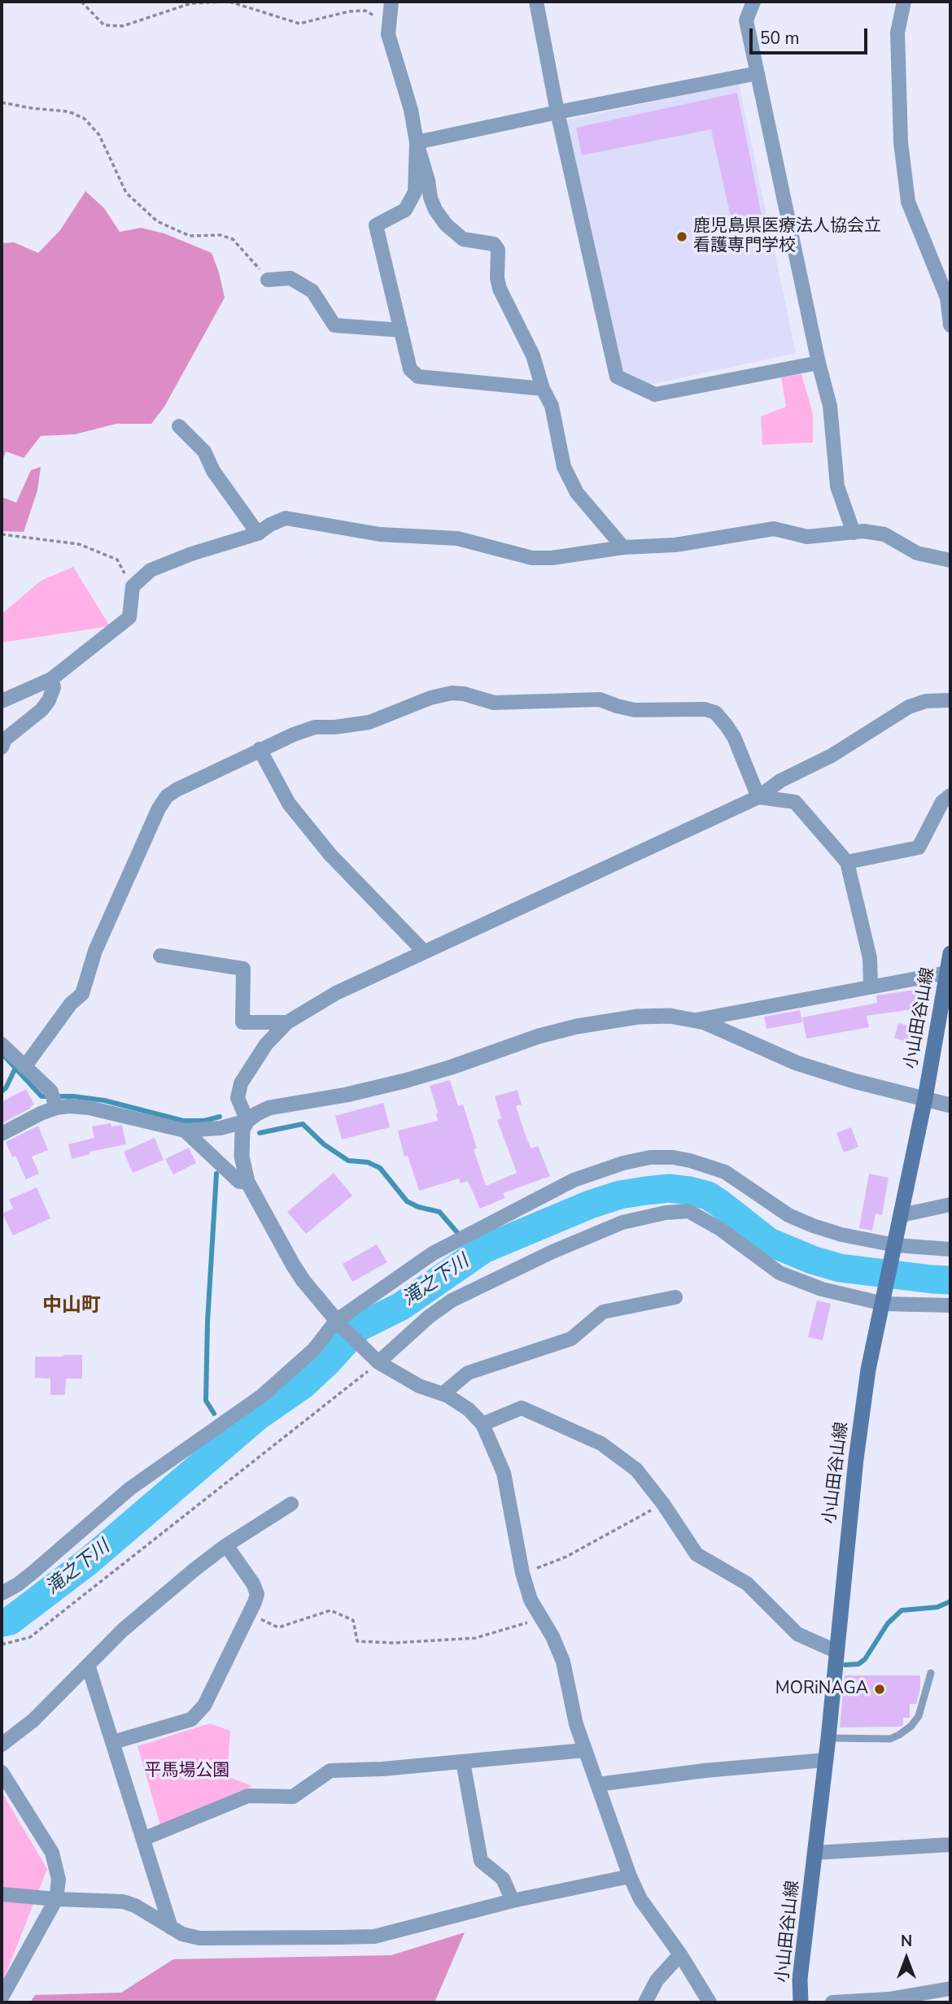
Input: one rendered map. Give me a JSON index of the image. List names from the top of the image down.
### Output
{
  "streets": {
    "main road": ["小山田谷山線"]
  },
  "districts": ["中山町"],
  "water": ["滝之下川"],
  "parks": ["平馬場公園"],
  "places": ["鹿児島県医療法人協会立 看護専門学校", "MORiNAGA"],
  "scale_bar": "50 m",
  "north": "top"
}
